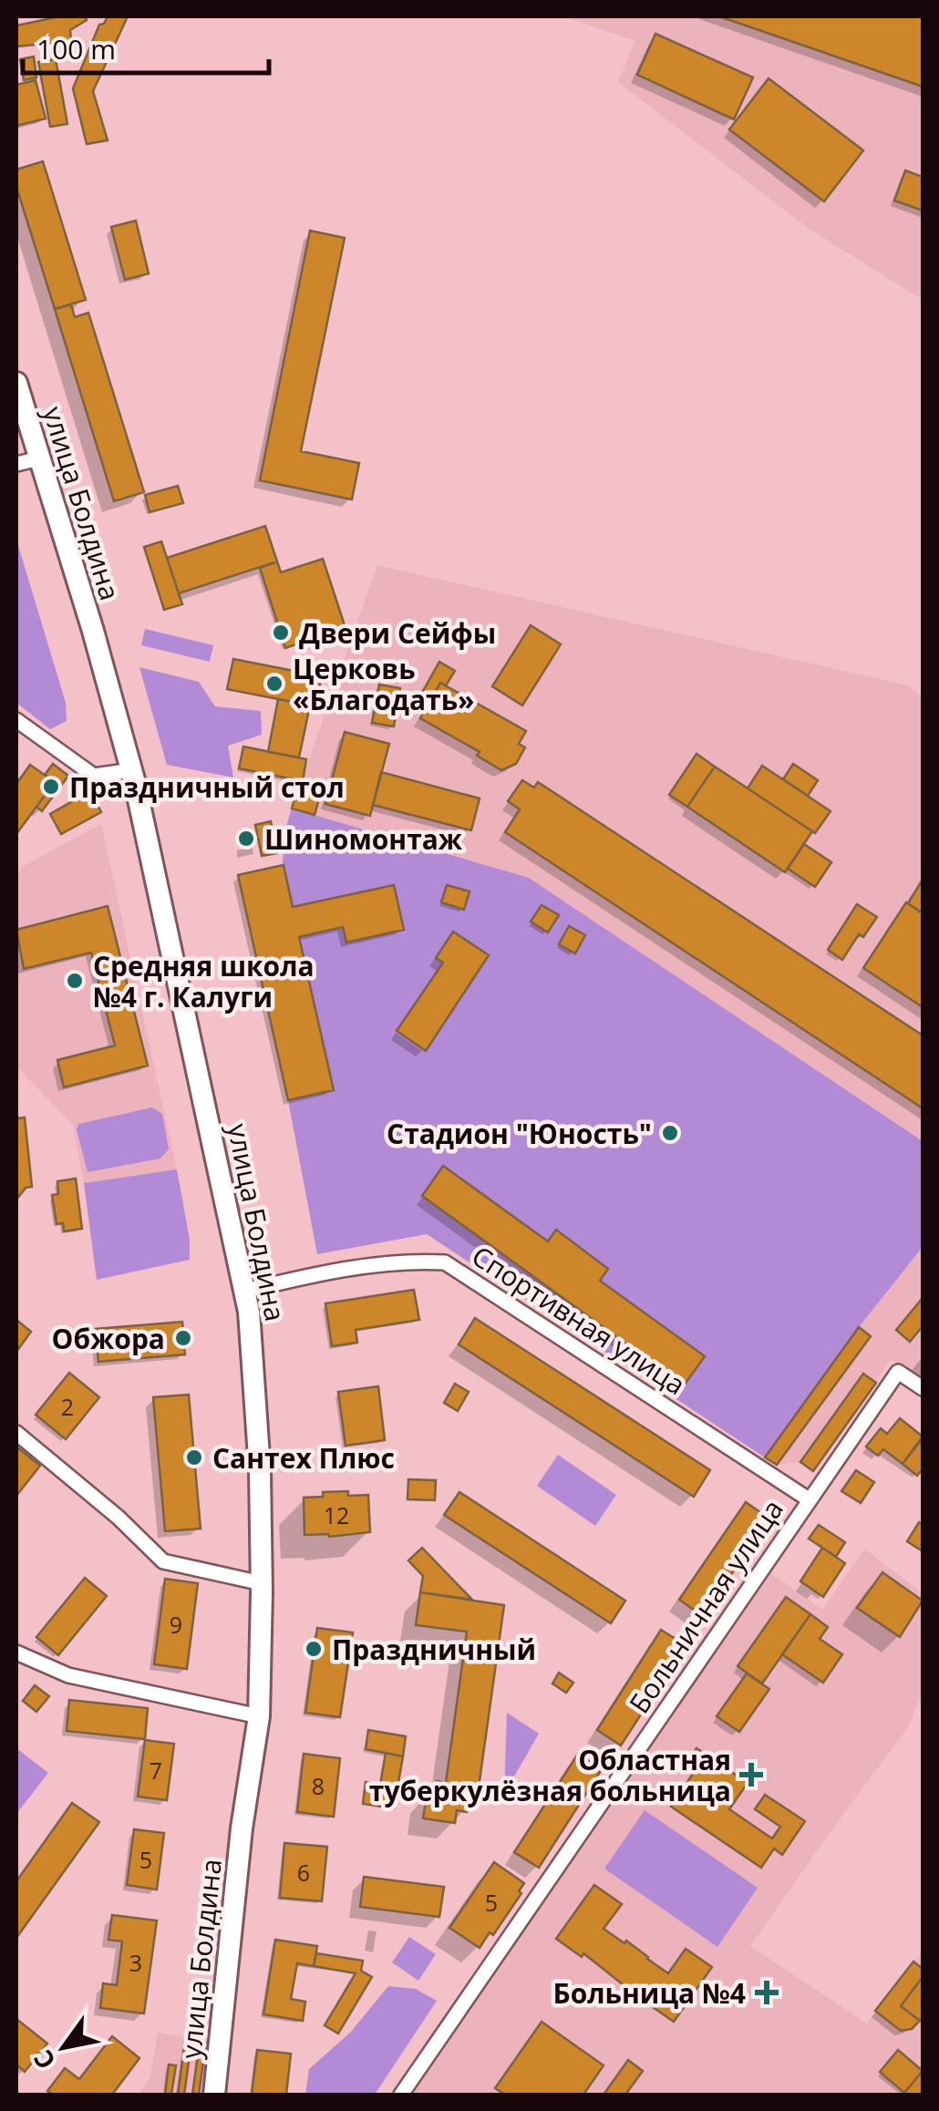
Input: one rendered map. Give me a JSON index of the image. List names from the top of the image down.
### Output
{
  "streets": {
    "main road": ["улица Болдина"],
    "street": ["Спортивная улица", "Больничная улица"]
  },
  "crossings": [
    ["улица Болдина", "Спортивная улица"],
    ["Спортивная улица", "Больничная улица"]
  ],
  "places": {
    "other": [
      "Двери Сейфы",
      "Церковь «Благодать»",
      "Праздничный стол",
      "Шиномонтаж",
      "Средняя школа №4 г. Калуги",
      "Стадион \"Юность\"",
      "Обжора",
      "Сантех Плюс",
      "Праздничный"
    ],
    "health": ["Областная туберкулёзная больница", "Больница №4"]
  },
  "house_numbers": [
    "2",
    "12",
    "9",
    "7",
    "8",
    "5",
    "6",
    "5",
    "3"
  ],
  "scale_bar": "100 m",
  "north": "bottom left"
}
